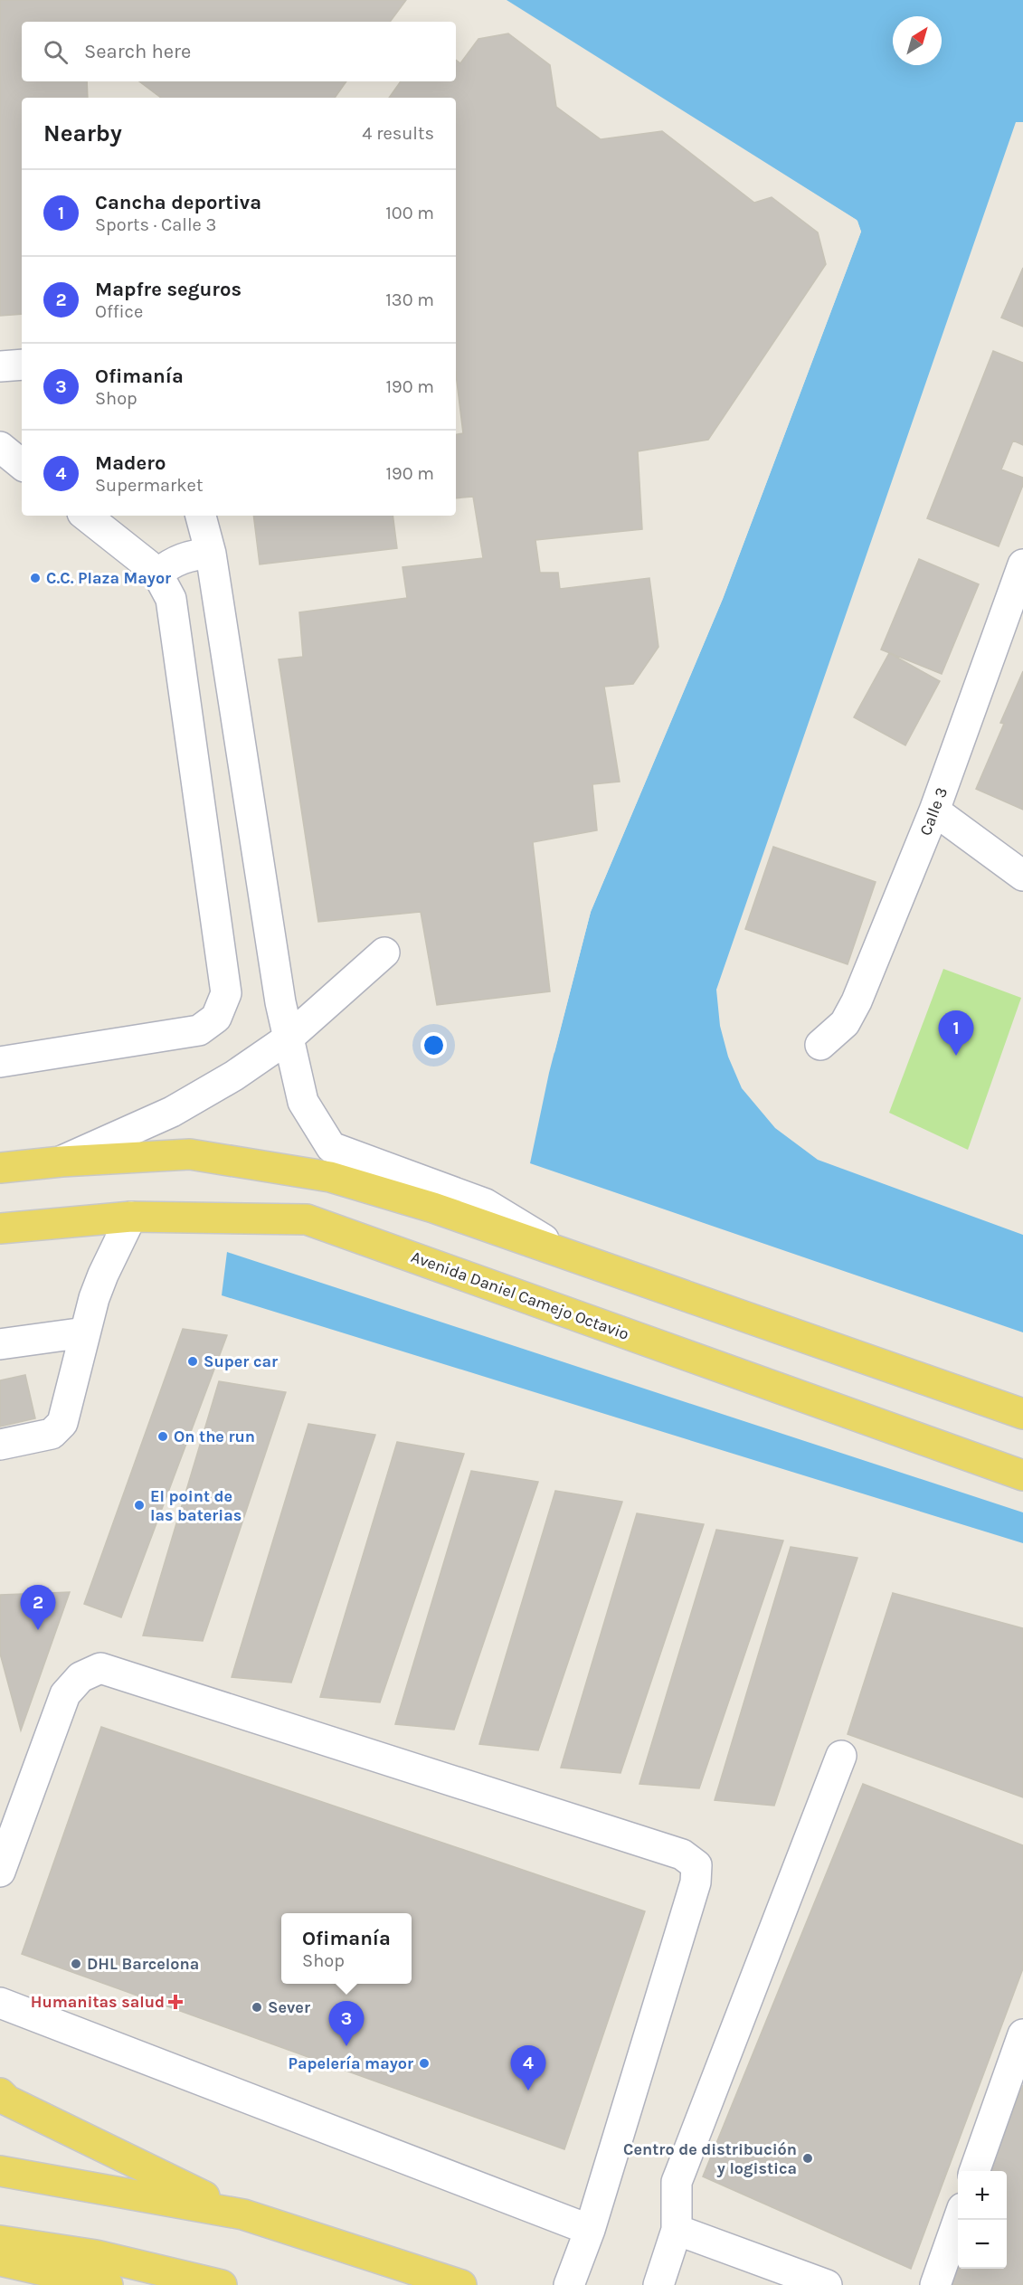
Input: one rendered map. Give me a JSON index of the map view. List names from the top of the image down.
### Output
{
  "streets": {
    "main road": ["Avenida Daniel Camejo Octavio"],
    "street": ["Calle 3"]
  },
  "places": {
    "other": [
      "C.C. Plaza Mayor",
      "Super car",
      "On the run",
      "El point de las baterias",
      "DHL Barcelona",
      "Sever",
      "Papelería mayor",
      "Centro de distribución y logistica"
    ],
    "health": ["Humanitas salud"]
  },
  "north": "top right",
  "page": {
    "search": "Search here",
    "heading": ["Nearby", "4 results"],
    "list": [
      {
        "mark": "1",
        "name": "Cancha deportiva",
        "note": "Sports · Calle 3",
        "value": "100 m"
      },
      {
        "mark": "2",
        "name": "Mapfre seguros",
        "note": "Office",
        "value": "130 m"
      },
      {
        "mark": "3",
        "name": "Ofimanía",
        "note": "Shop",
        "value": "190 m"
      },
      {
        "mark": "4",
        "name": "Madero",
        "note": "Supermarket",
        "value": "190 m"
      }
    ],
    "pins": [
      "1",
      "2",
      "3",
      "4"
    ],
    "popup": ["Ofimanía", "Shop"],
    "map_buttons": ["+", "−"]
  }
}
